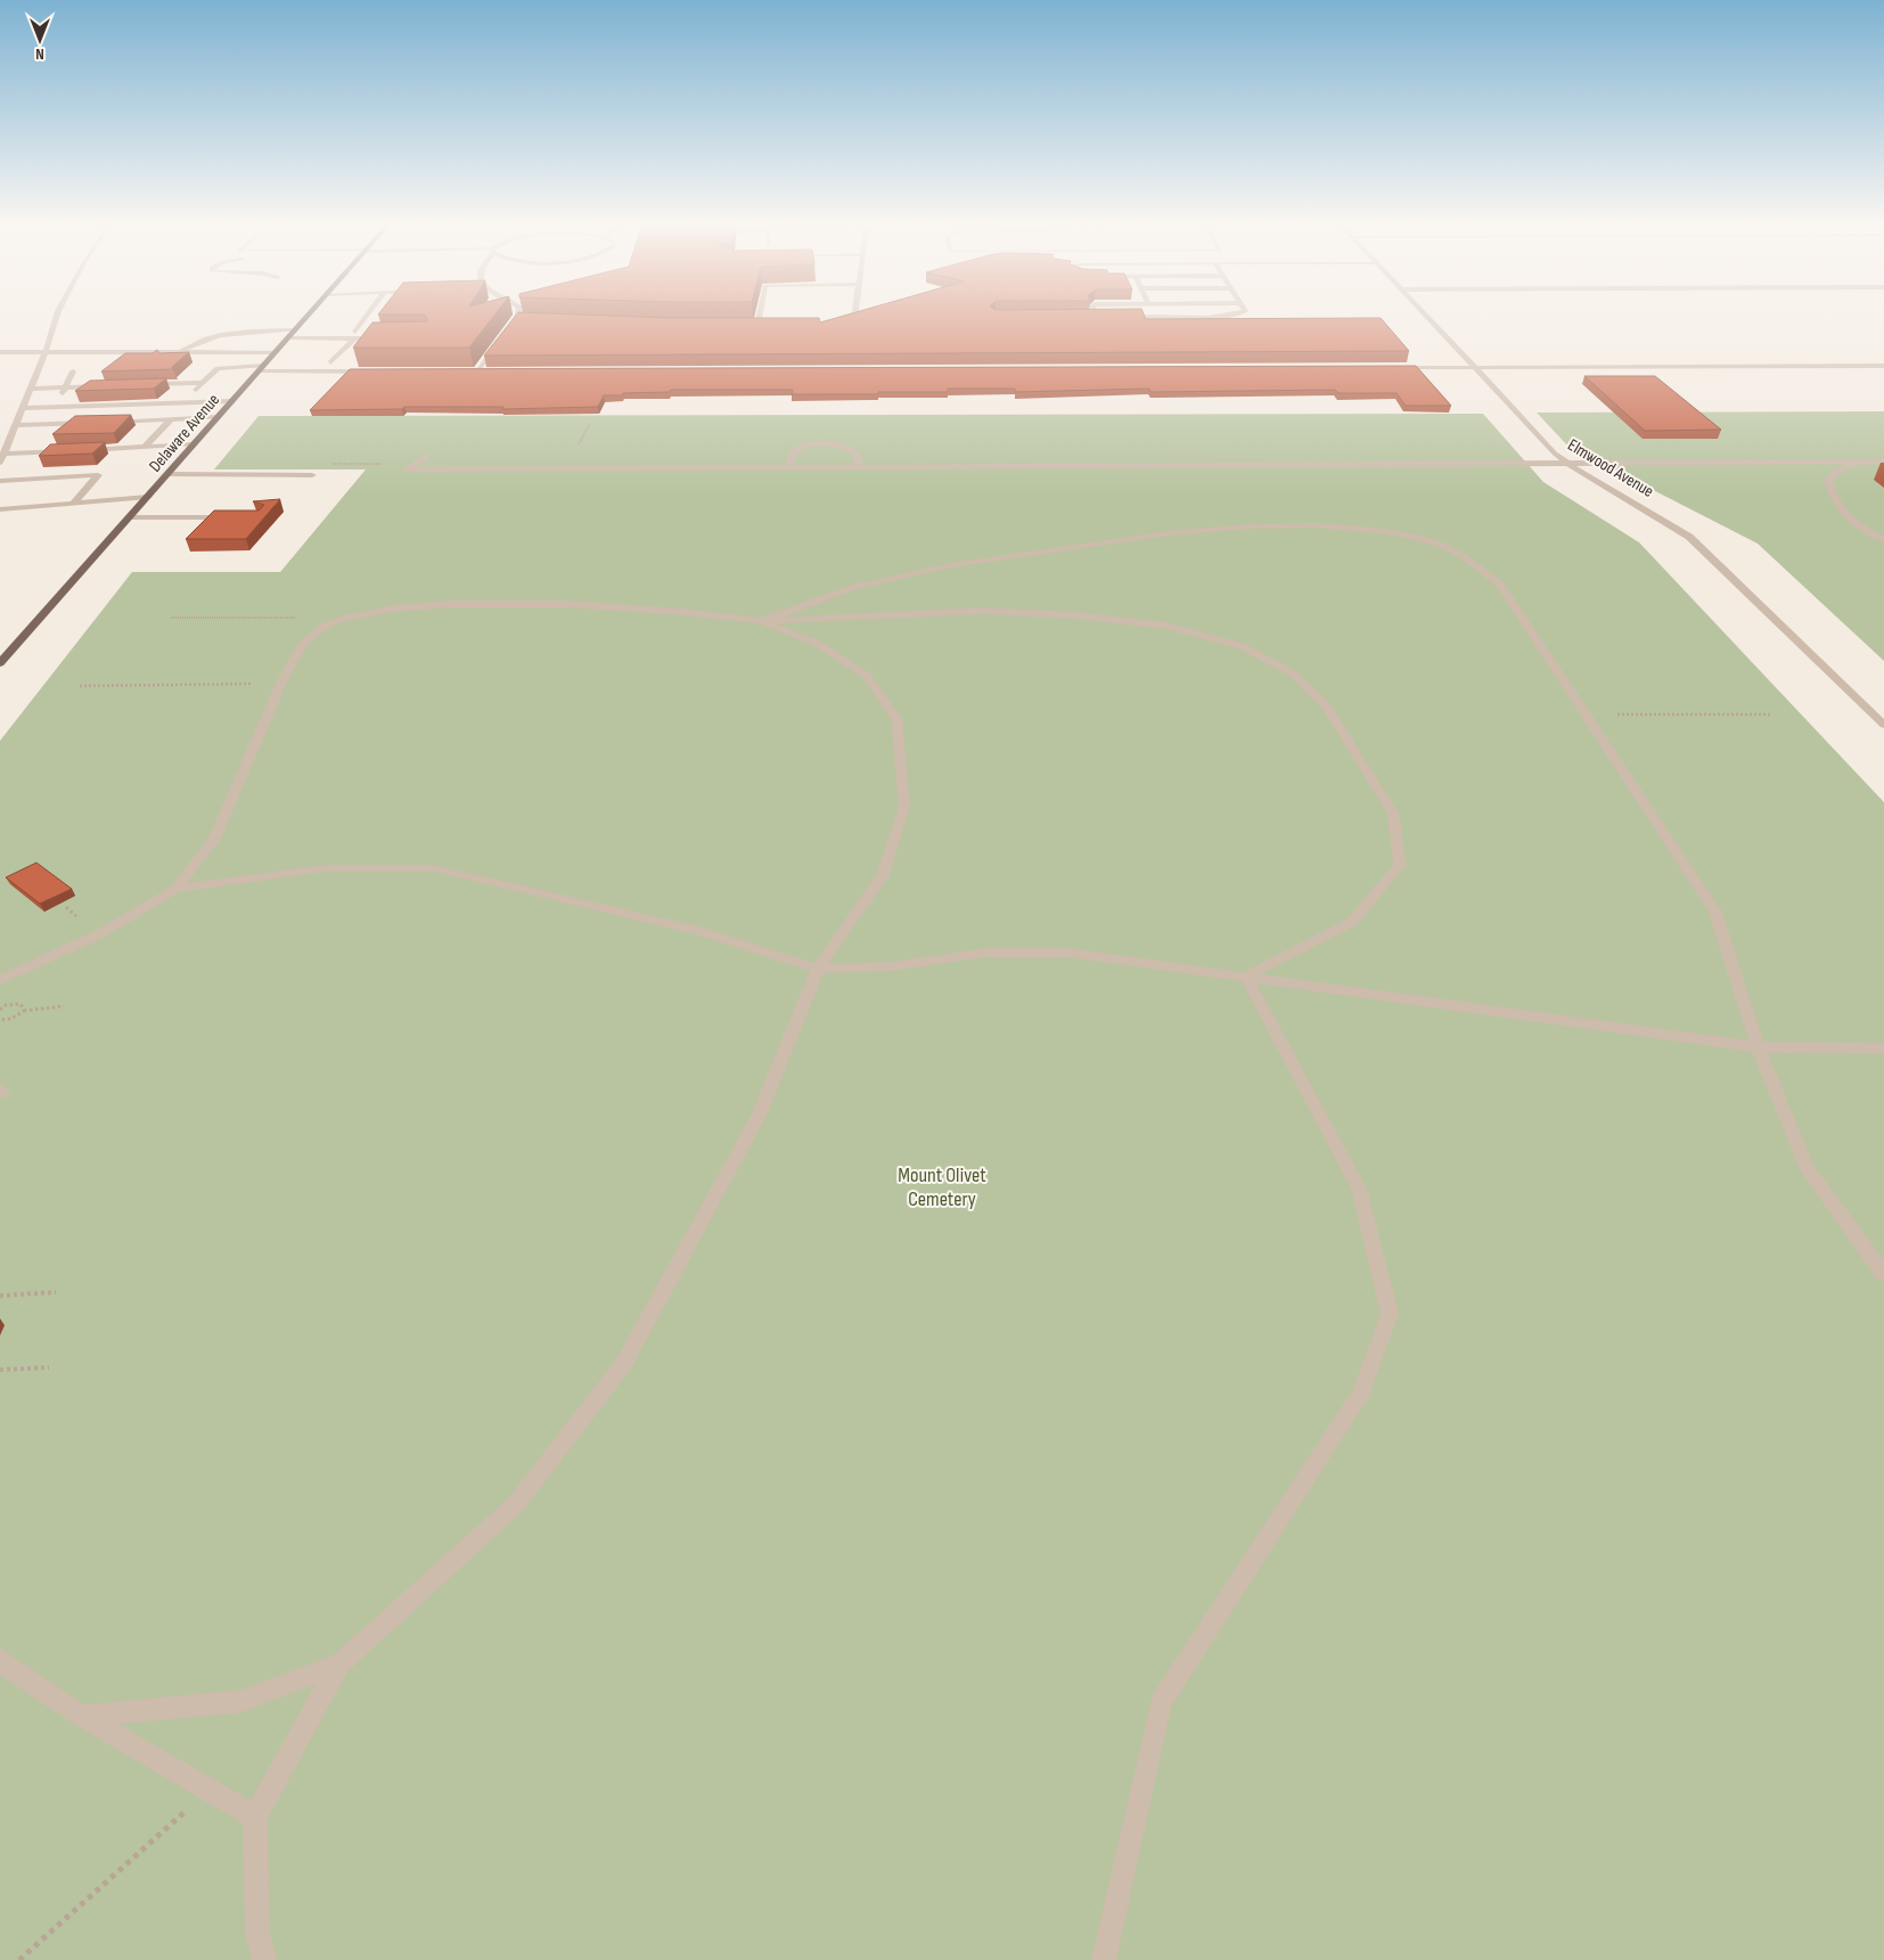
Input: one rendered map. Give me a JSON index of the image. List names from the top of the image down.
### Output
{
  "streets": {
    "main road": ["Delaware Avenue"],
    "street": ["Elmwood Avenue"]
  },
  "parks": ["Mount Olivet Cemetery"],
  "north": "bottom"
}
